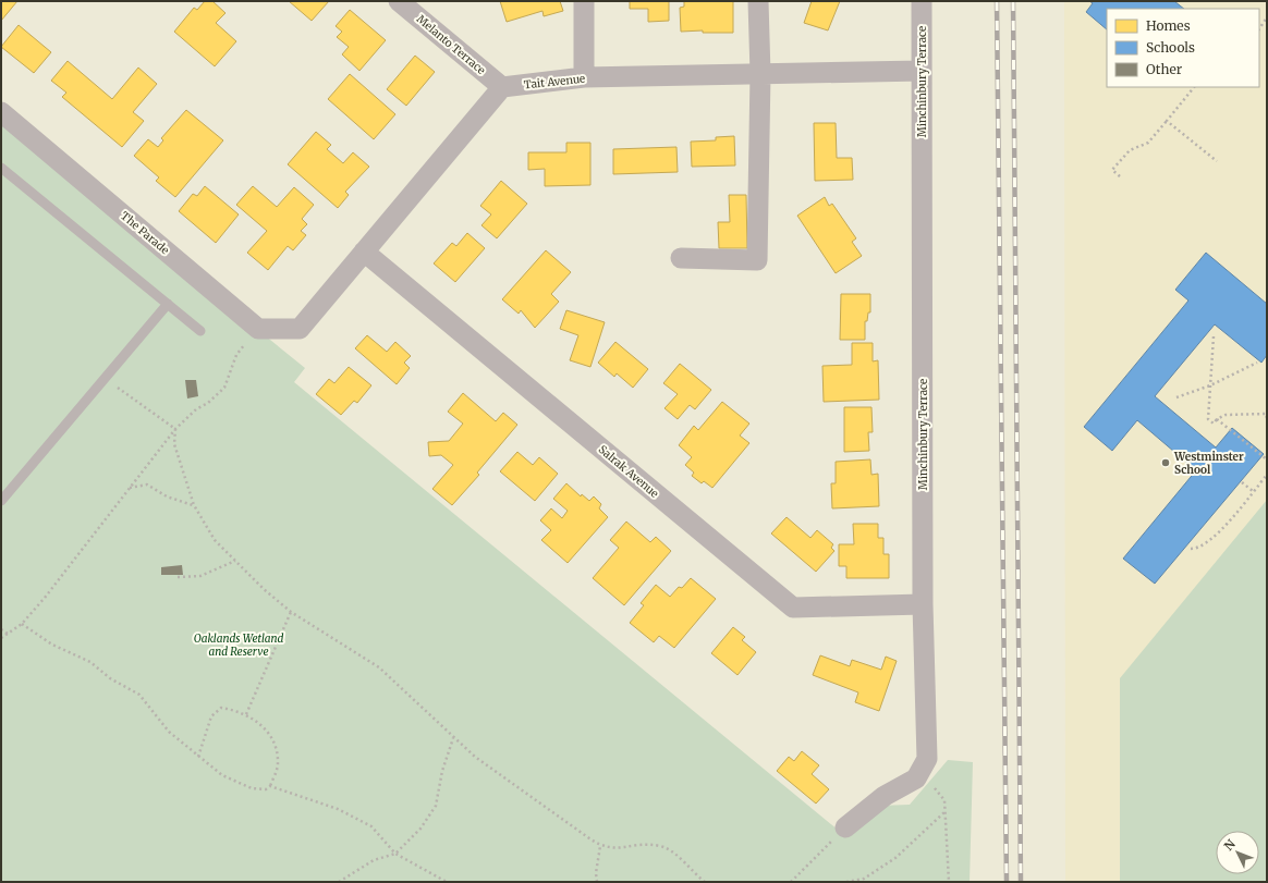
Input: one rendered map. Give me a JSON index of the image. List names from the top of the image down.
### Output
{
  "streets": {
    "street": [
      "Melanto Terrace",
      "Tait Avenue",
      "Minchinbury Terrace",
      "The Parade",
      "Salrak Avenue"
    ]
  },
  "crossings": [
    ["Melanto Terrace", "Tait Avenue"],
    ["Tait Avenue", "Minchinbury Terrace"],
    ["Minchinbury Terrace", "Salrak Avenue"]
  ],
  "parks": ["Oaklands Wetland and Reserve"],
  "places": ["Westminster School"],
  "legend": ["Homes", "Schools", "Other"],
  "north": "top left"
}
